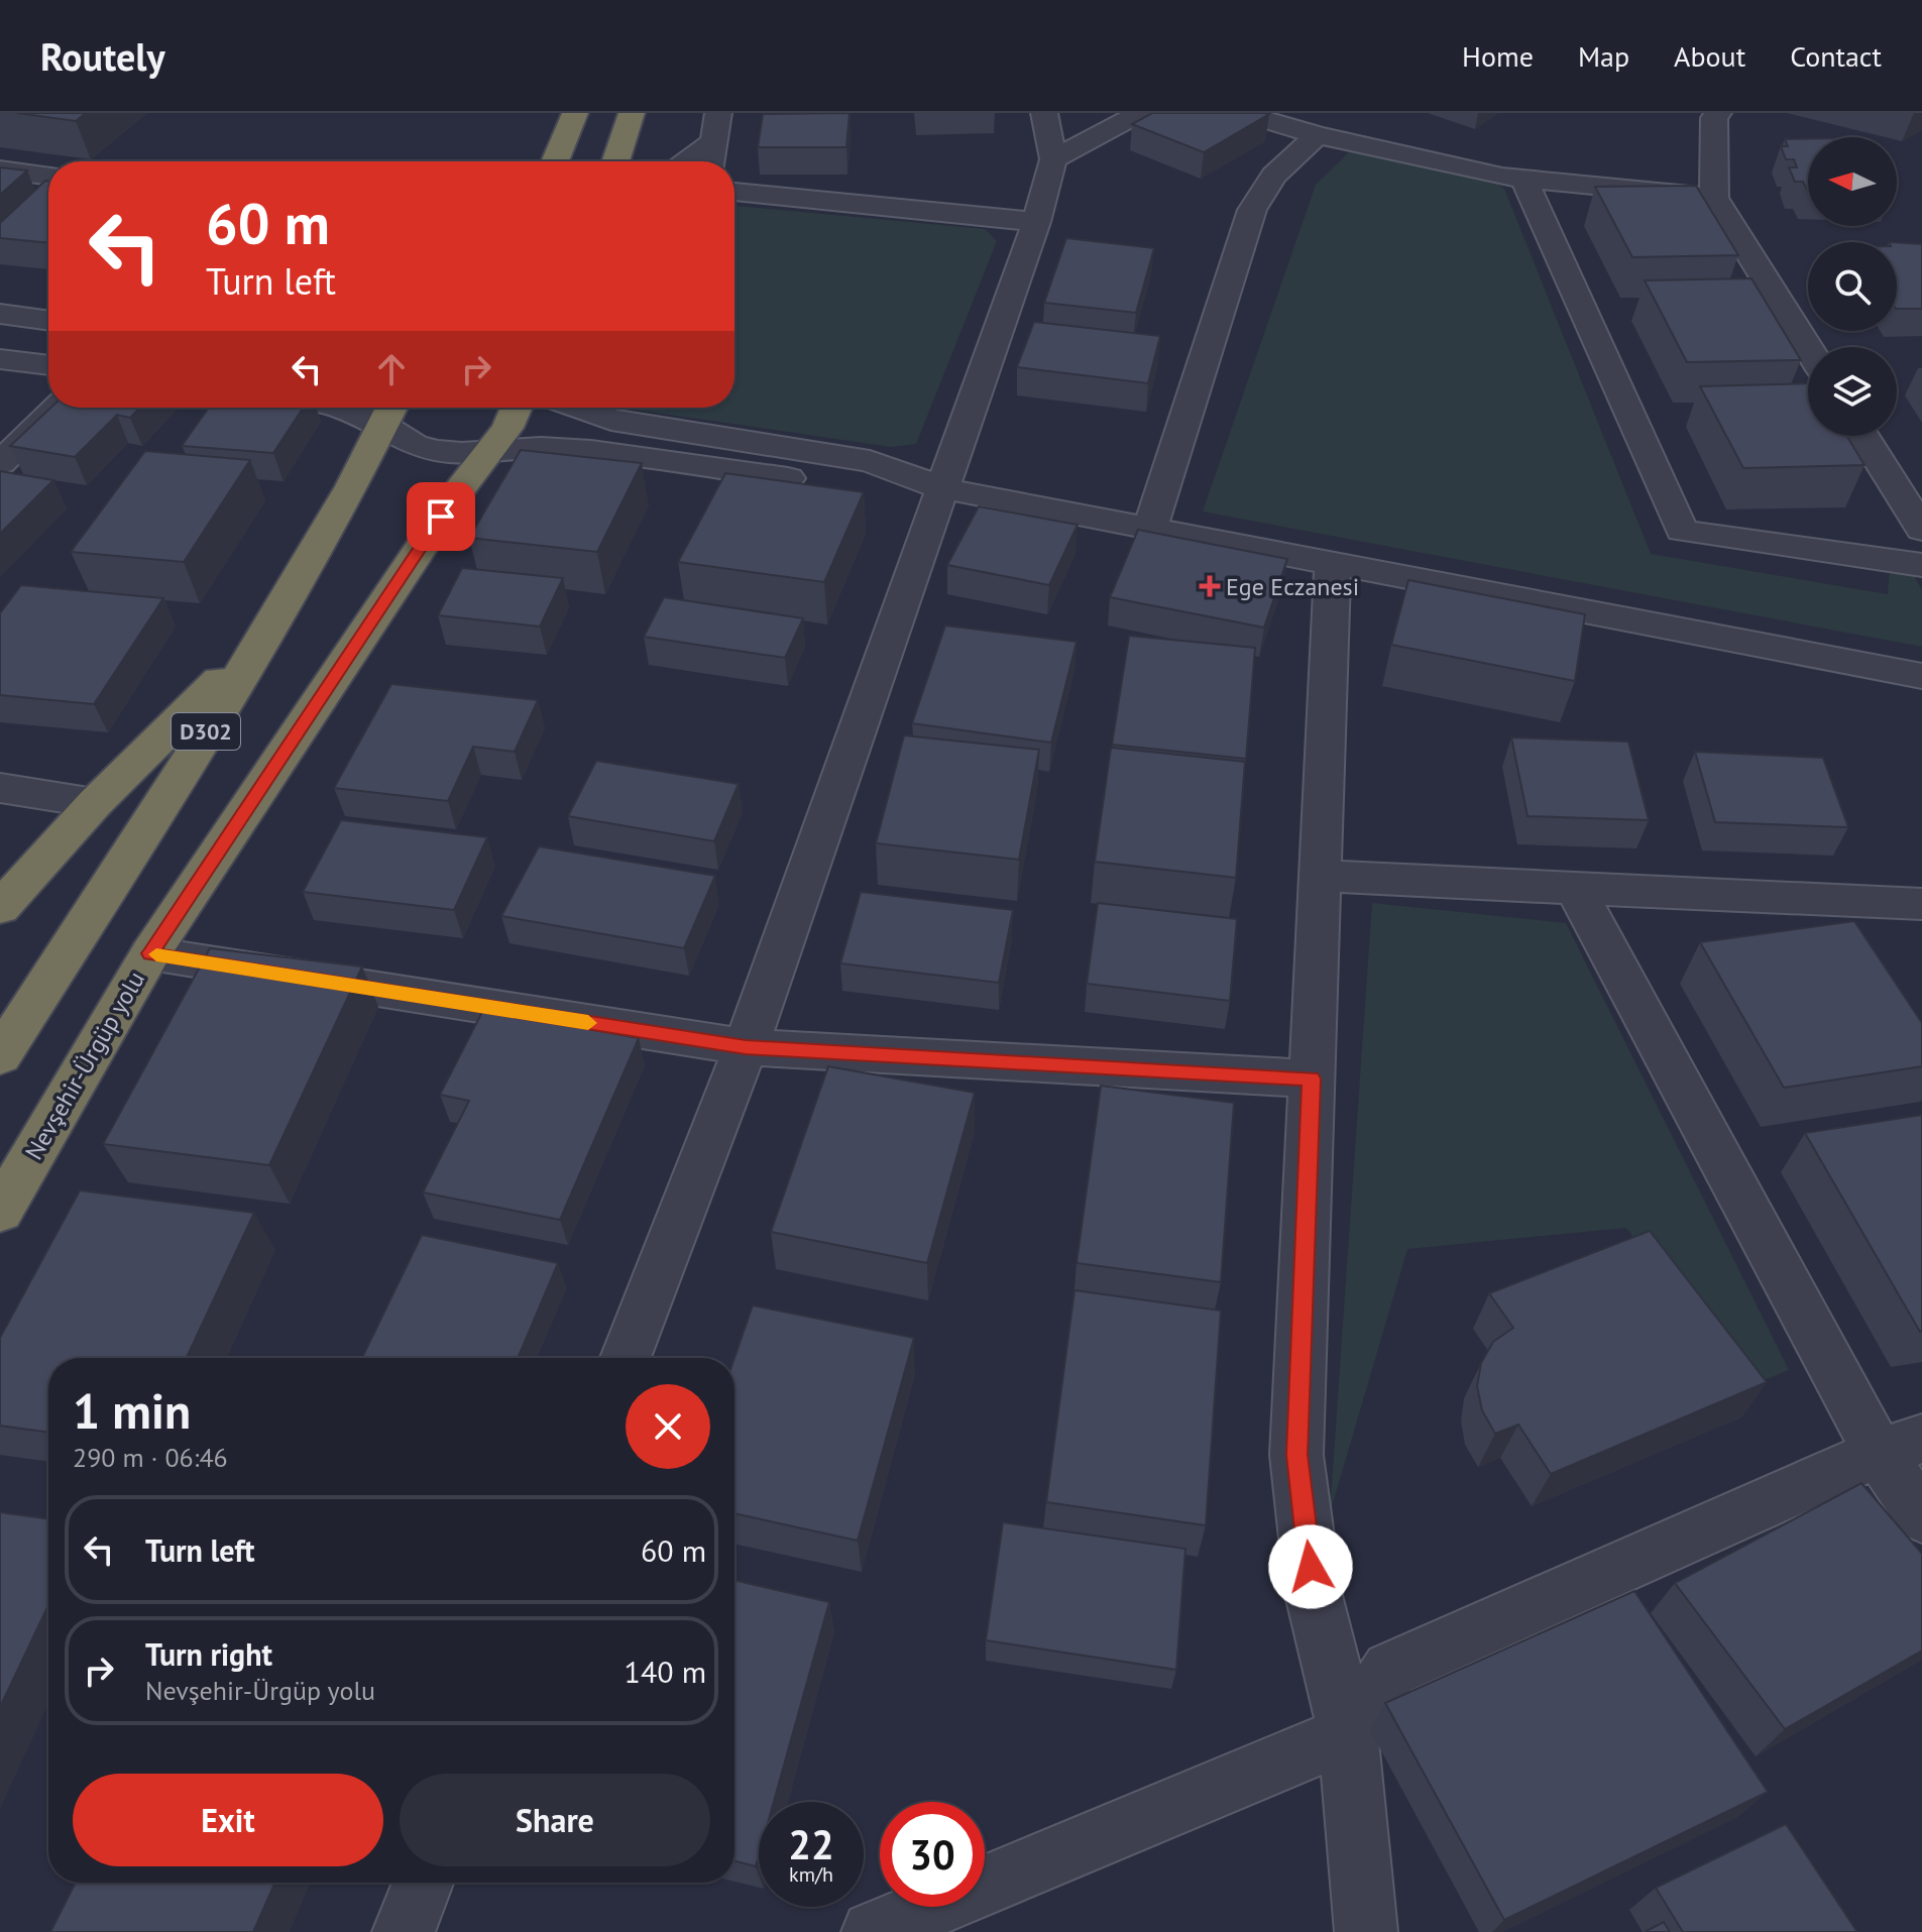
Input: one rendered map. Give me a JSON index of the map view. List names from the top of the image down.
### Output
{
  "streets": {
    "highway": ["D302", "Nevşehir-Ürgüp yolu"]
  },
  "places": {
    "health": ["Ege Eczanesi"]
  },
  "north": "left",
  "page": {
    "header": "Routely",
    "nav": [
      "Home",
      "Map",
      "About",
      "Contact"
    ],
    "turn": ["60 m", "Turn left"],
    "heading": ["1 min", "290 m · 06:46"],
    "list": [
      {
        "name": "Turn left",
        "value": "60 m"
      },
      {
        "name": "Turn right",
        "note": "Nevşehir-Ürgüp yolu",
        "value": "140 m"
      }
    ],
    "buttons": ["Exit", "Share"],
    "speed": "22 km/h",
    "limit": "30"
  }
}
